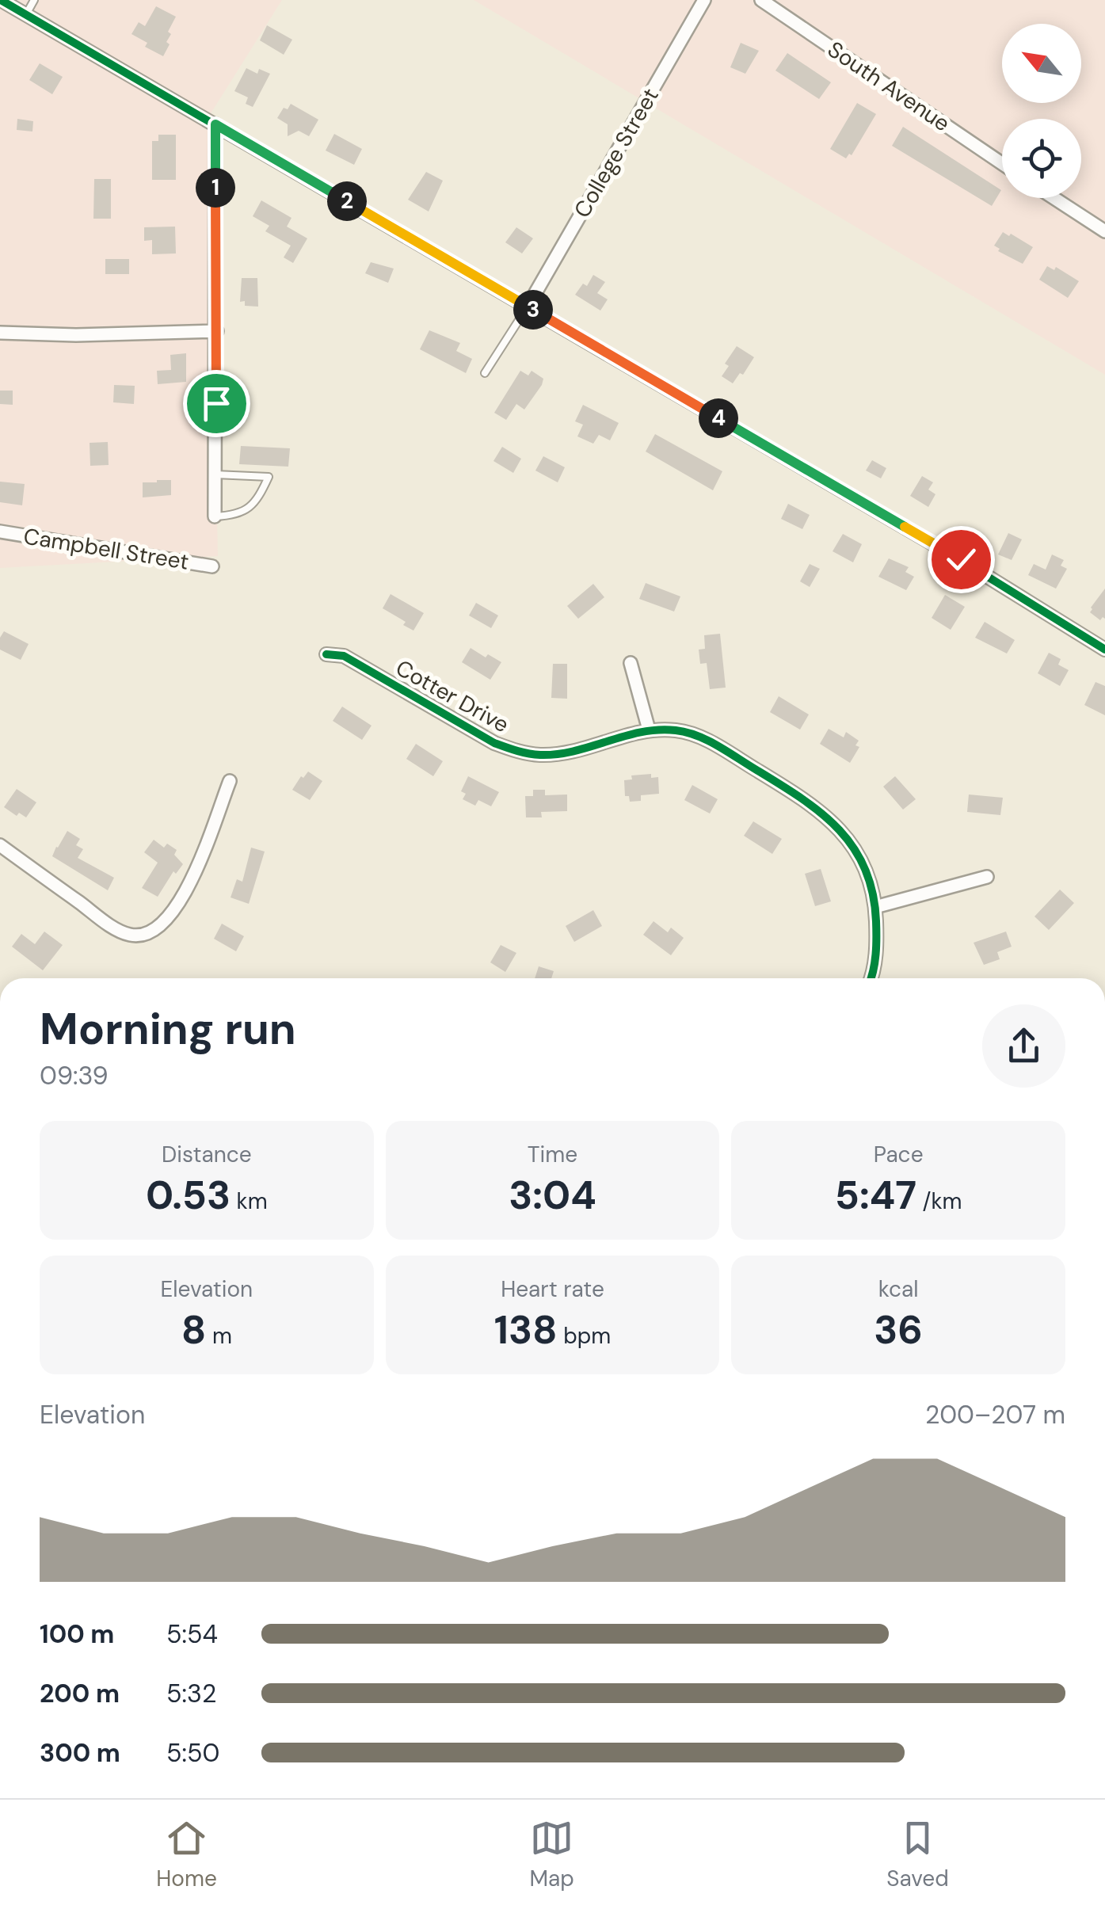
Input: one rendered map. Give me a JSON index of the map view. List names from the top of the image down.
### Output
{
  "streets": {
    "street": [
      "South Avenue",
      "College Street",
      "Campbell Street",
      "Cotter Drive"
    ]
  },
  "north": "top left",
  "page": {
    "pins": [
      "1",
      "2",
      "3",
      "4"
    ],
    "heading": ["Morning run", "09:39"],
    "stats": [
      ["Distance", "0.53 km"],
      ["Time", "3:04"],
      ["Pace", "5:47 /km"],
      ["Elevation", "8 m"],
      ["Heart rate", "138 bpm"],
      ["kcal", "36"]
    ],
    "chart": ["Elevation", "200–207 m"],
    "list": [
      {
        "name": "100 m",
        "note": "5:54"
      },
      {
        "name": "200 m",
        "note": "5:32"
      },
      {
        "name": "300 m",
        "note": "5:50"
      }
    ],
    "tabs": ["Home", "Map", "Saved"]
  }
}
